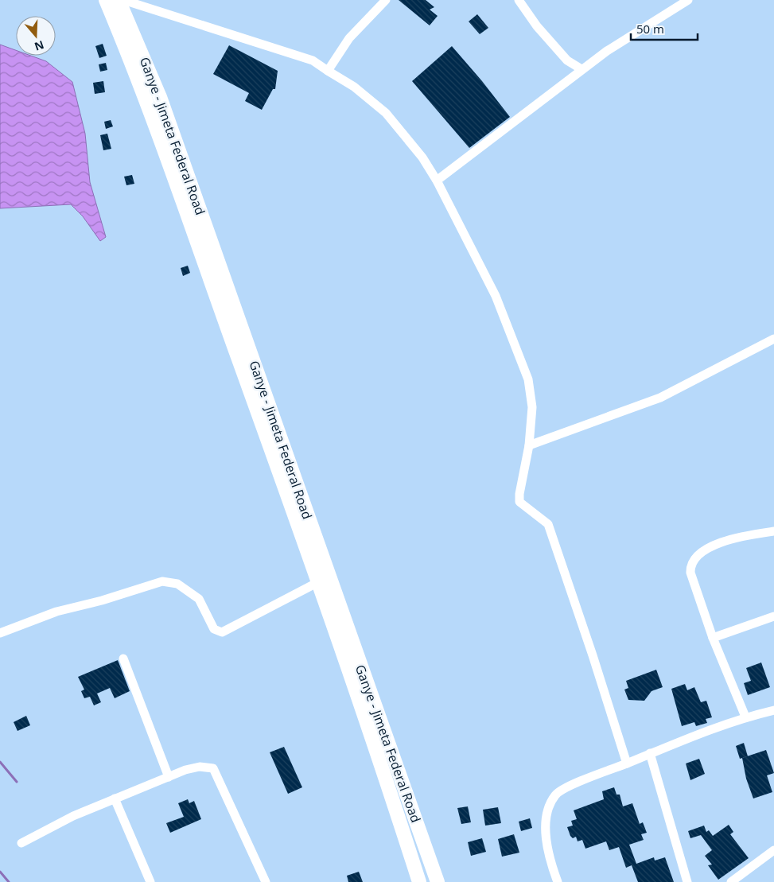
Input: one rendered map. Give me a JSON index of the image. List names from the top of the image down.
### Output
{
  "streets": {
    "main road": ["Ganye - Jimeta Federal Road"]
  },
  "scale_bar": "50 m",
  "north": "bottom"
}
